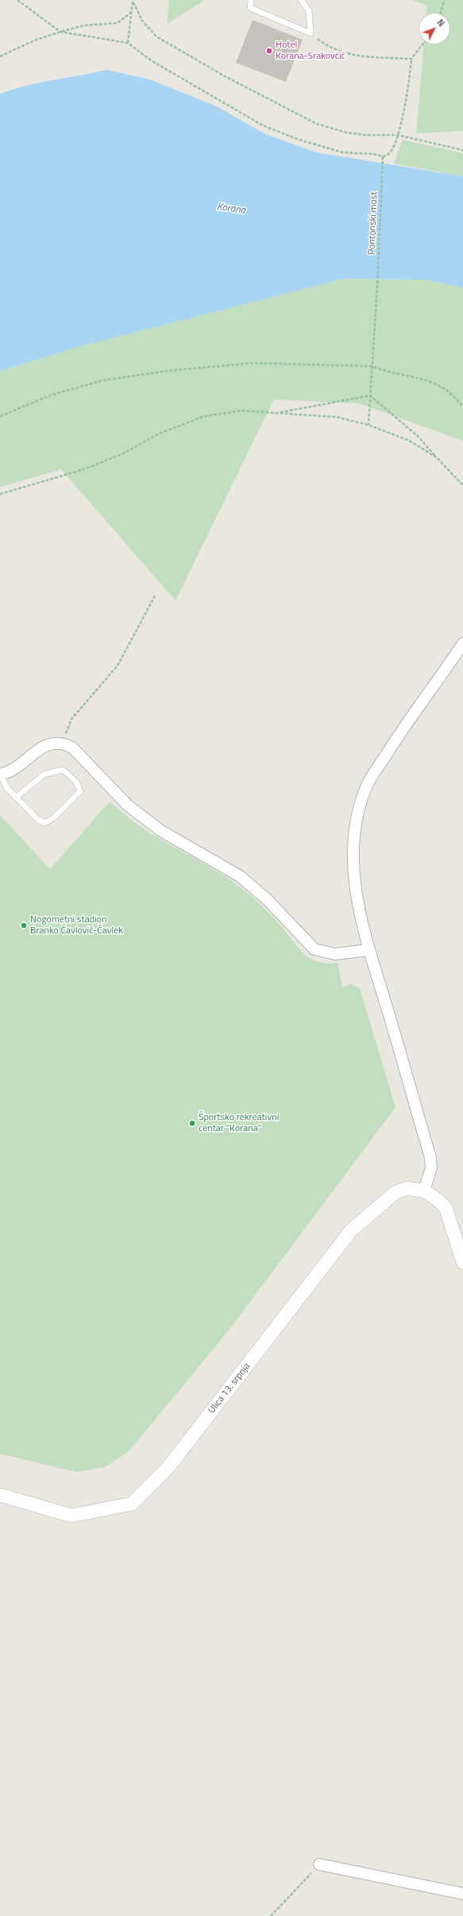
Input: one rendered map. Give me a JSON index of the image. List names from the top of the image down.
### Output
{
  "streets": {
    "street": ["Ulica 13. srpnja"],
    "path": ["Pontonski most"]
  },
  "water": ["Korana"],
  "places": ["Hotel Korana-Srakovčić", "Nogometni stadion Branko Čavlović-Čavlek", "Športsko rekreativni centar \"Korana\""],
  "north": "top right"
}
